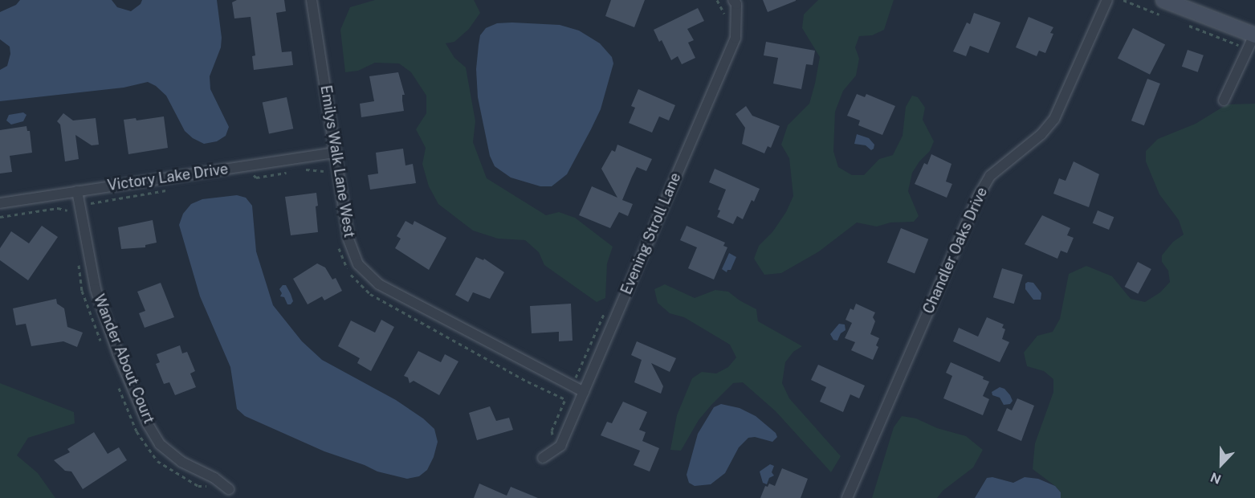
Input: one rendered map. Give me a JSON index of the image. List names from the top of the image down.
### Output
{
  "streets": {
    "street": [
      "Emilys Walk Lane West",
      "Victory Lake Drive",
      "Evening Stroll Lane",
      "Chandler Oaks Drive",
      "Wander About Court"
    ]
  },
  "crossings": [
    ["Emilys Walk Lane West", "Victory Lake Drive"],
    ["Emilys Walk Lane West", "Evening Stroll Lane"],
    ["Victory Lake Drive", "Wander About Court"]
  ],
  "north": "bottom"
}
